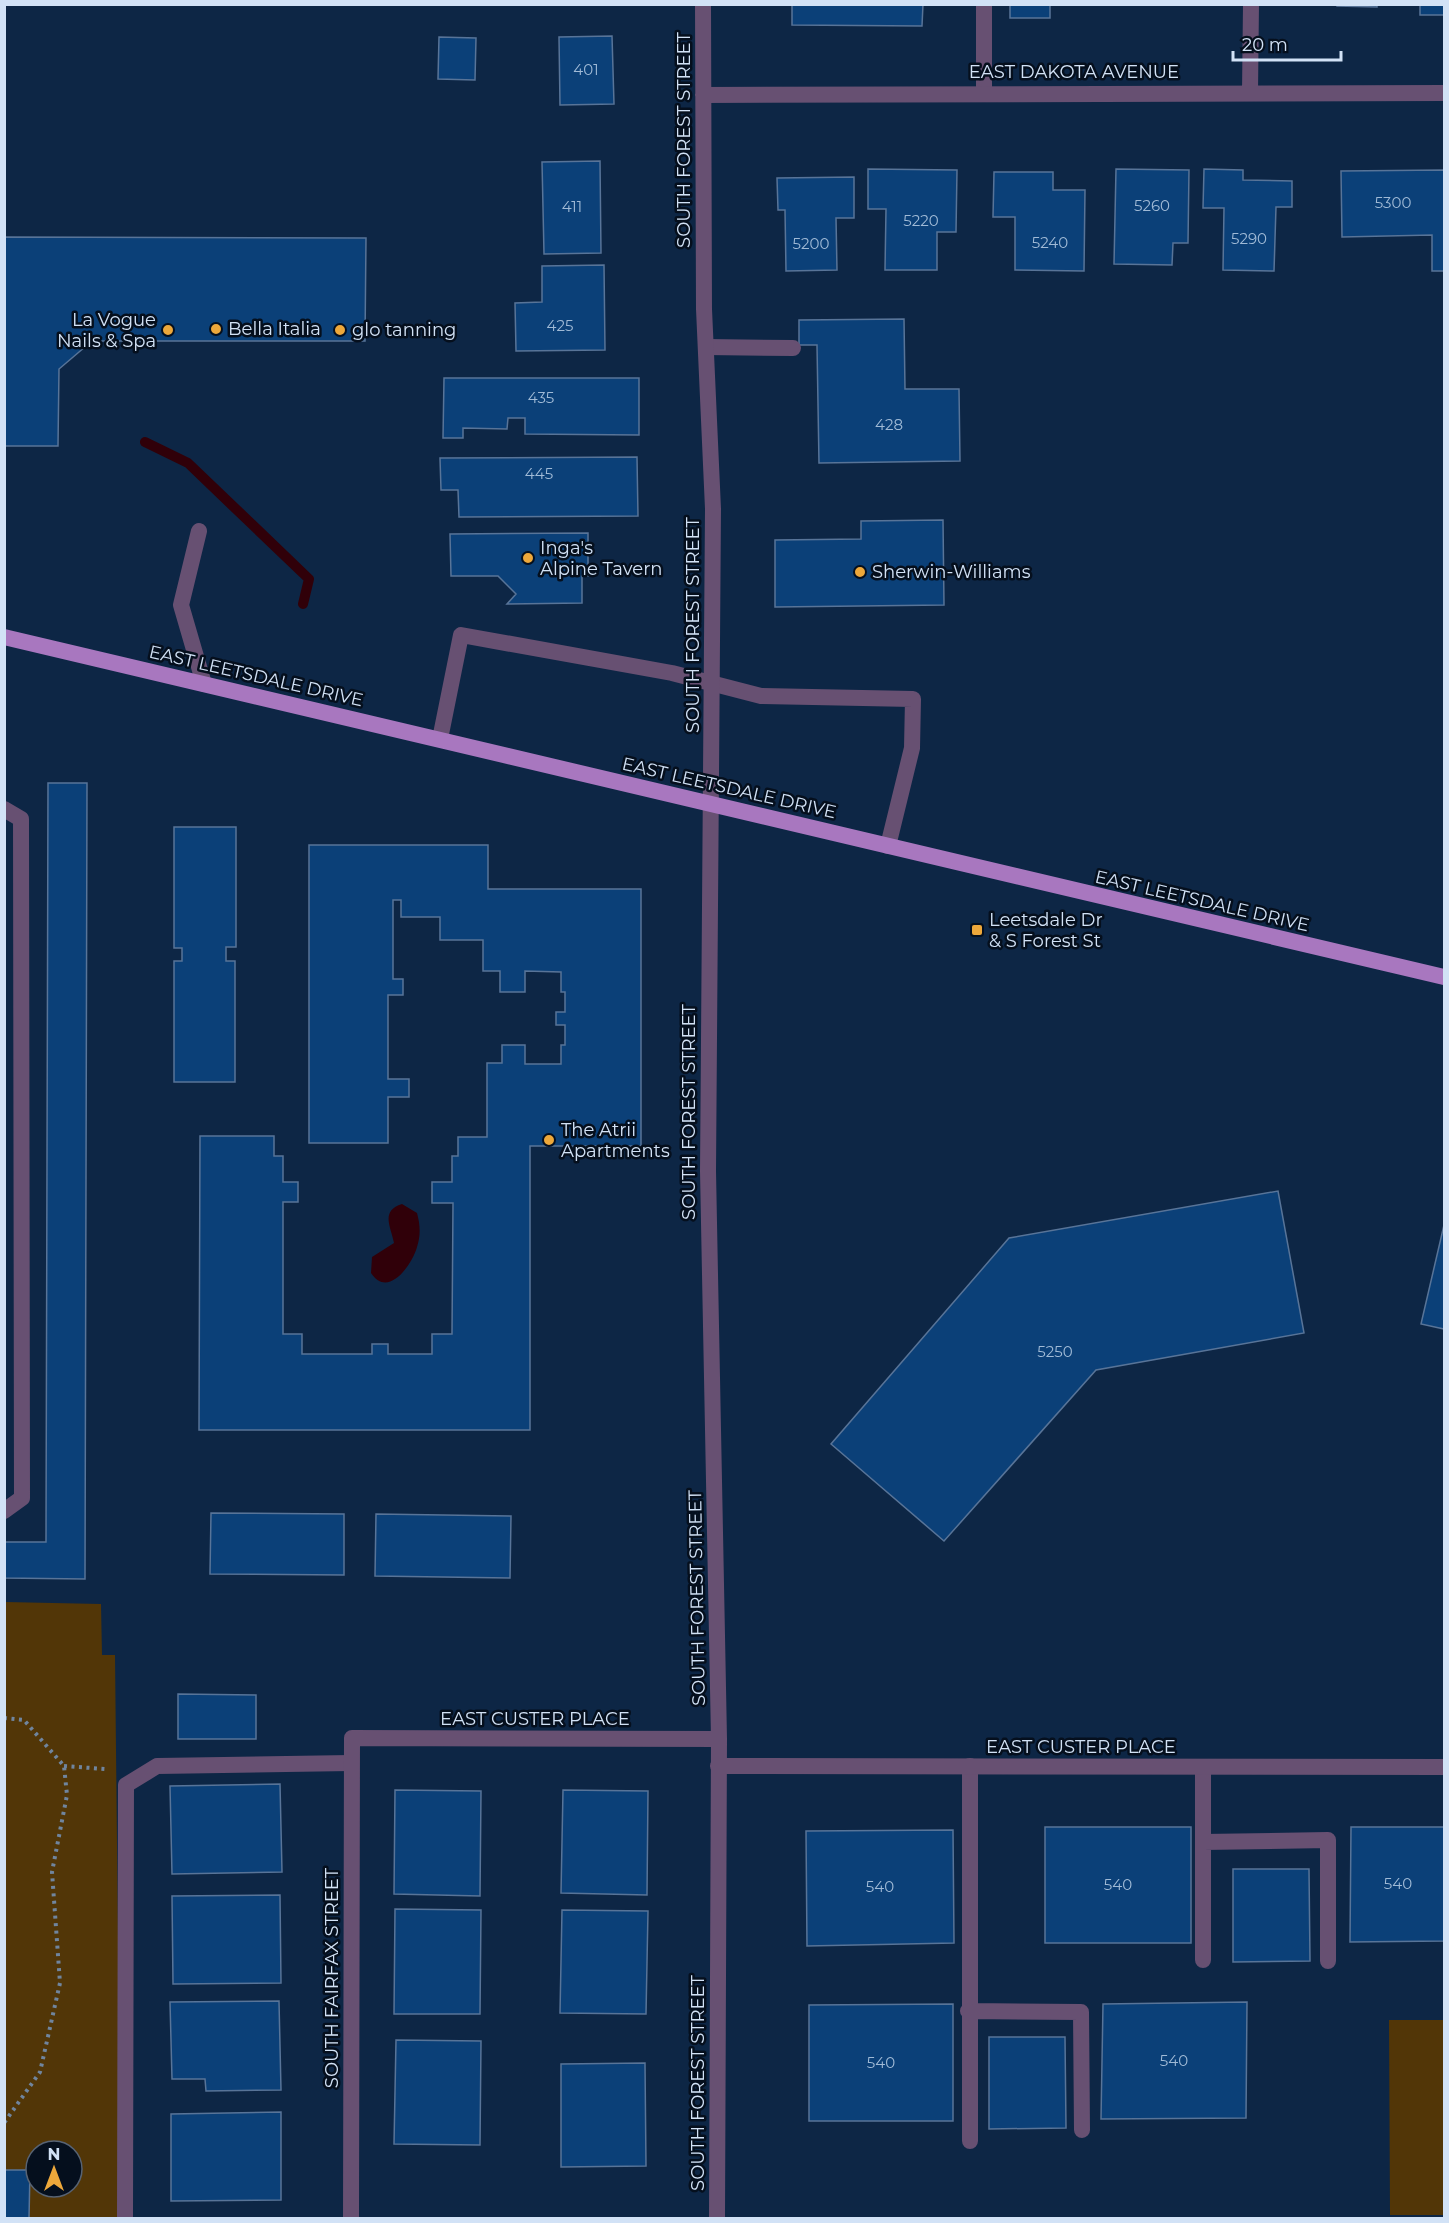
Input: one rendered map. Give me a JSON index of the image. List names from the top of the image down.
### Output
{
  "streets": {
    "main road": ["EAST LEETSDALE DRIVE"],
    "street": [
      "EAST DAKOTA AVENUE",
      "SOUTH FOREST STREET",
      "EAST CUSTER PLACE",
      "SOUTH FAIRFAX STREET"
    ]
  },
  "crossings": [
    ["EAST DAKOTA AVENUE", "SOUTH FOREST STREET"],
    ["SOUTH FOREST STREET", "EAST LEETSDALE DRIVE"],
    ["SOUTH FOREST STREET", "EAST CUSTER PLACE"],
    ["EAST CUSTER PLACE", "SOUTH FAIRFAX STREET"]
  ],
  "places": {
    "other": [
      "Bella Italia",
      "La Vogue Nails & Spa",
      "glo tanning",
      "Inga's Alpine Tavern",
      "Sherwin-Williams",
      "The Atrii Apartments"
    ],
    "transit": ["Leetsdale Dr & S Forest St"]
  },
  "house_numbers": [
    "401",
    "5300",
    "5260",
    "411",
    "5220",
    "5290",
    "5240",
    "5200",
    "425",
    "435",
    "428",
    "445",
    "5250",
    "540",
    "540",
    "540",
    "540",
    "540"
  ],
  "scale_bar": "20 m",
  "north": "top"
}
